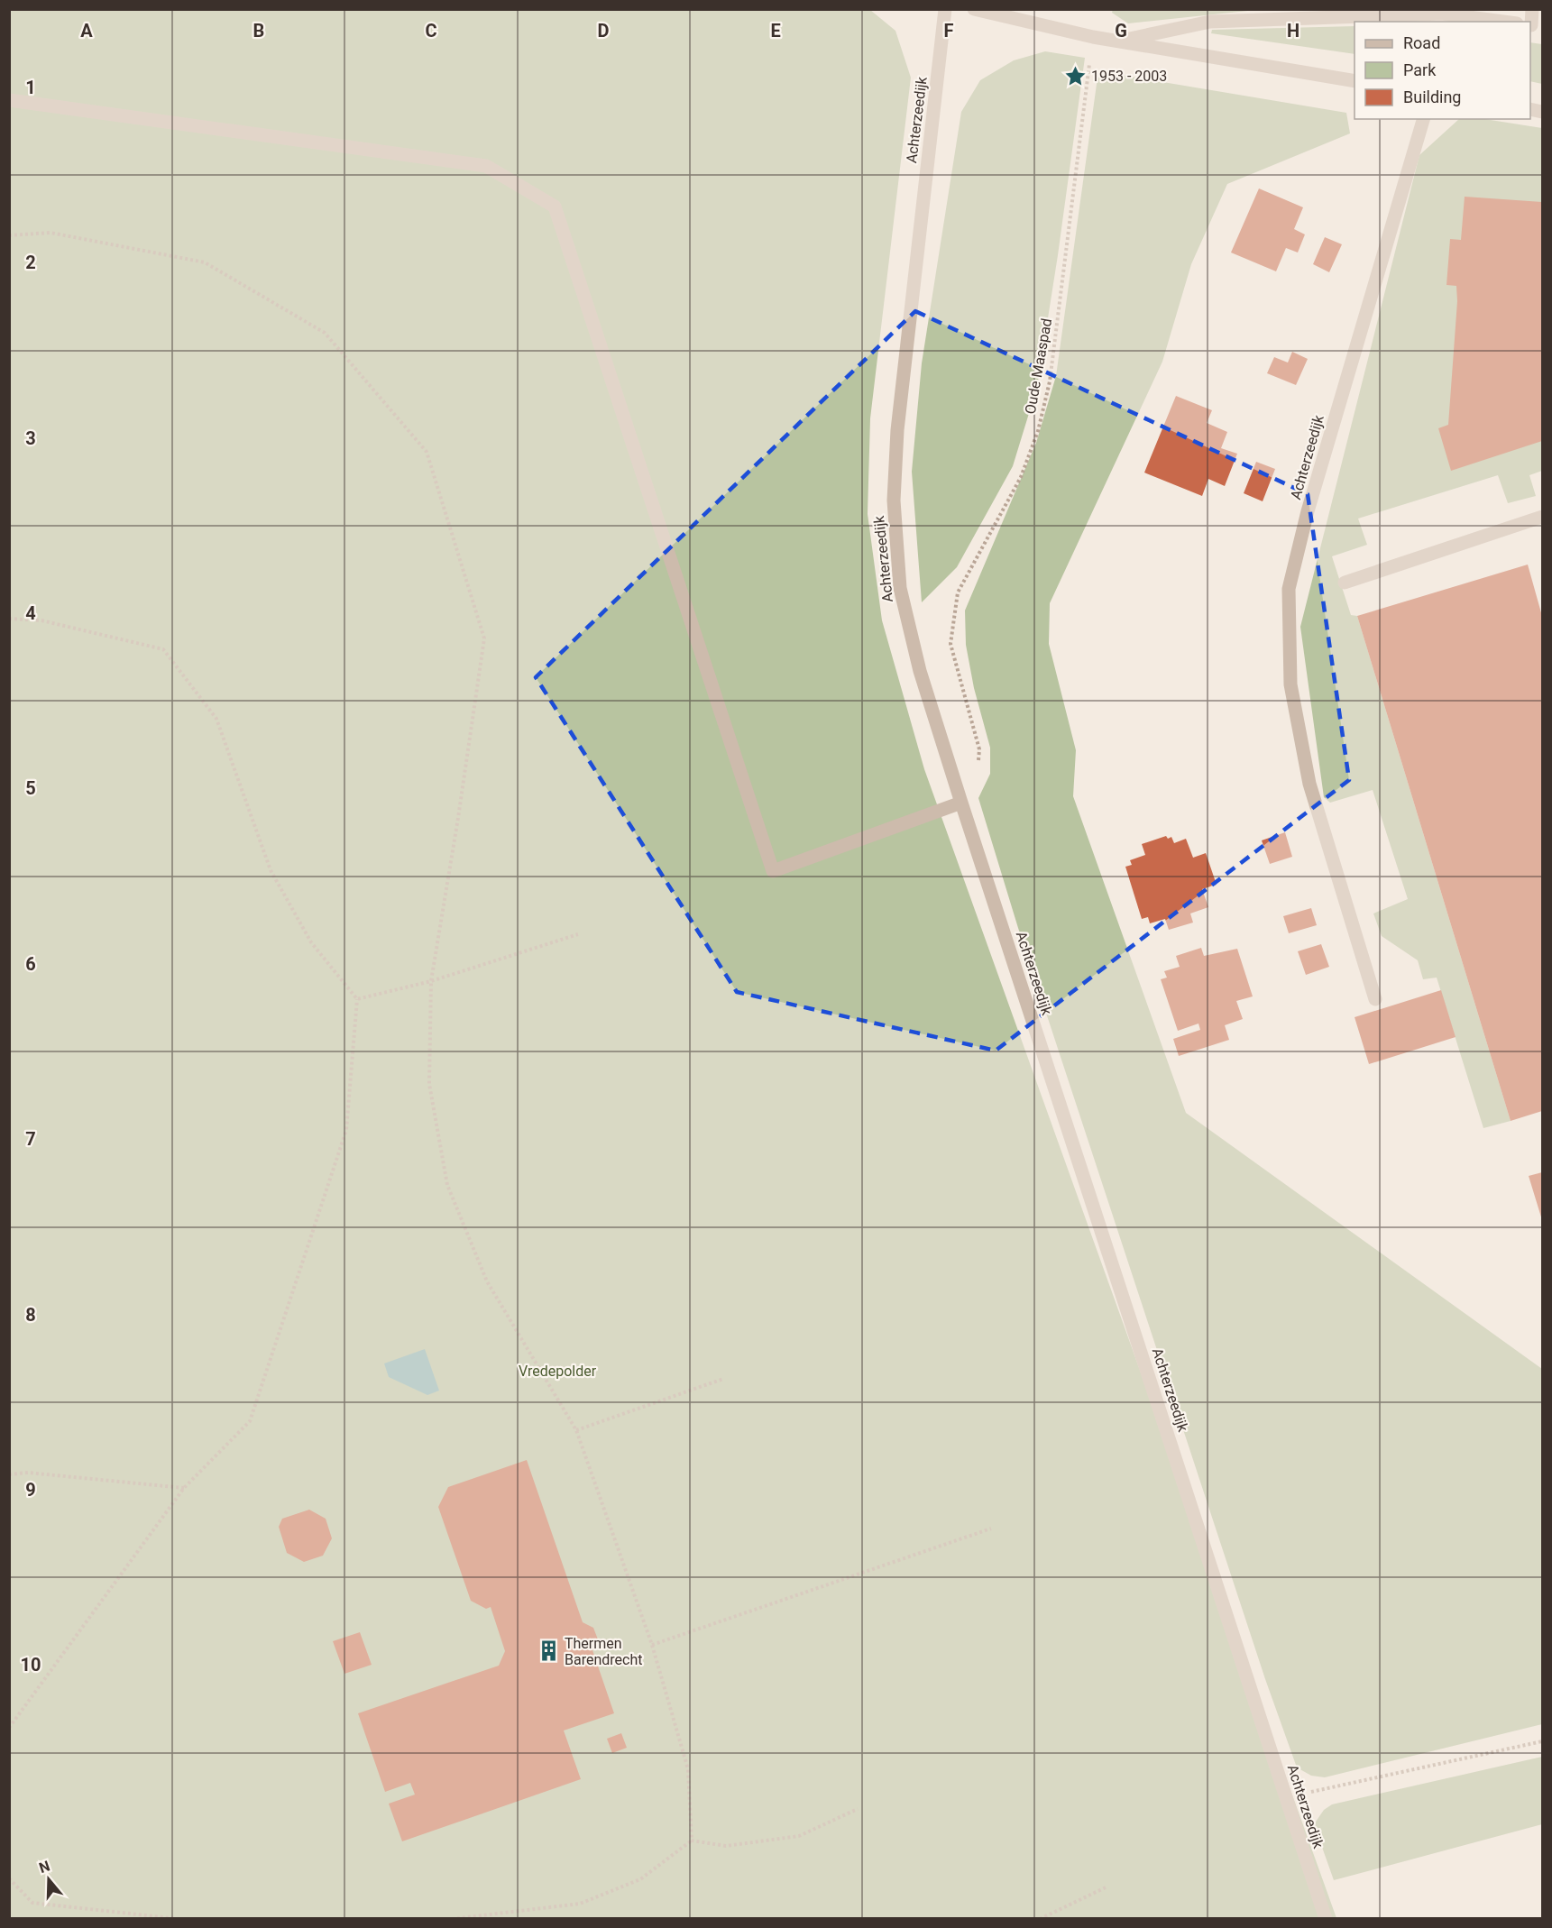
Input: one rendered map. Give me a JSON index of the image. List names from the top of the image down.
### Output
{
  "streets": {
    "street": ["Achterzeedijk"],
    "path": ["Oude Maaspad"]
  },
  "crossings": [
    ["Achterzeedijk", "Oude Maaspad"]
  ],
  "parks": ["Vredepolder"],
  "places": {
    "place": ["1953 - 2003"],
    "building": ["Thermen Barendrecht"]
  },
  "legend": ["Road", "Park", "Building"],
  "north": "top",
  "grid": {
    "columns": [
      "A",
      "B",
      "C",
      "D",
      "E",
      "F",
      "G",
      "H"
    ],
    "rows": [
      "1",
      "2",
      "3",
      "4",
      "5",
      "6",
      "7",
      "8",
      "9",
      "10"
    ]
  }
}
